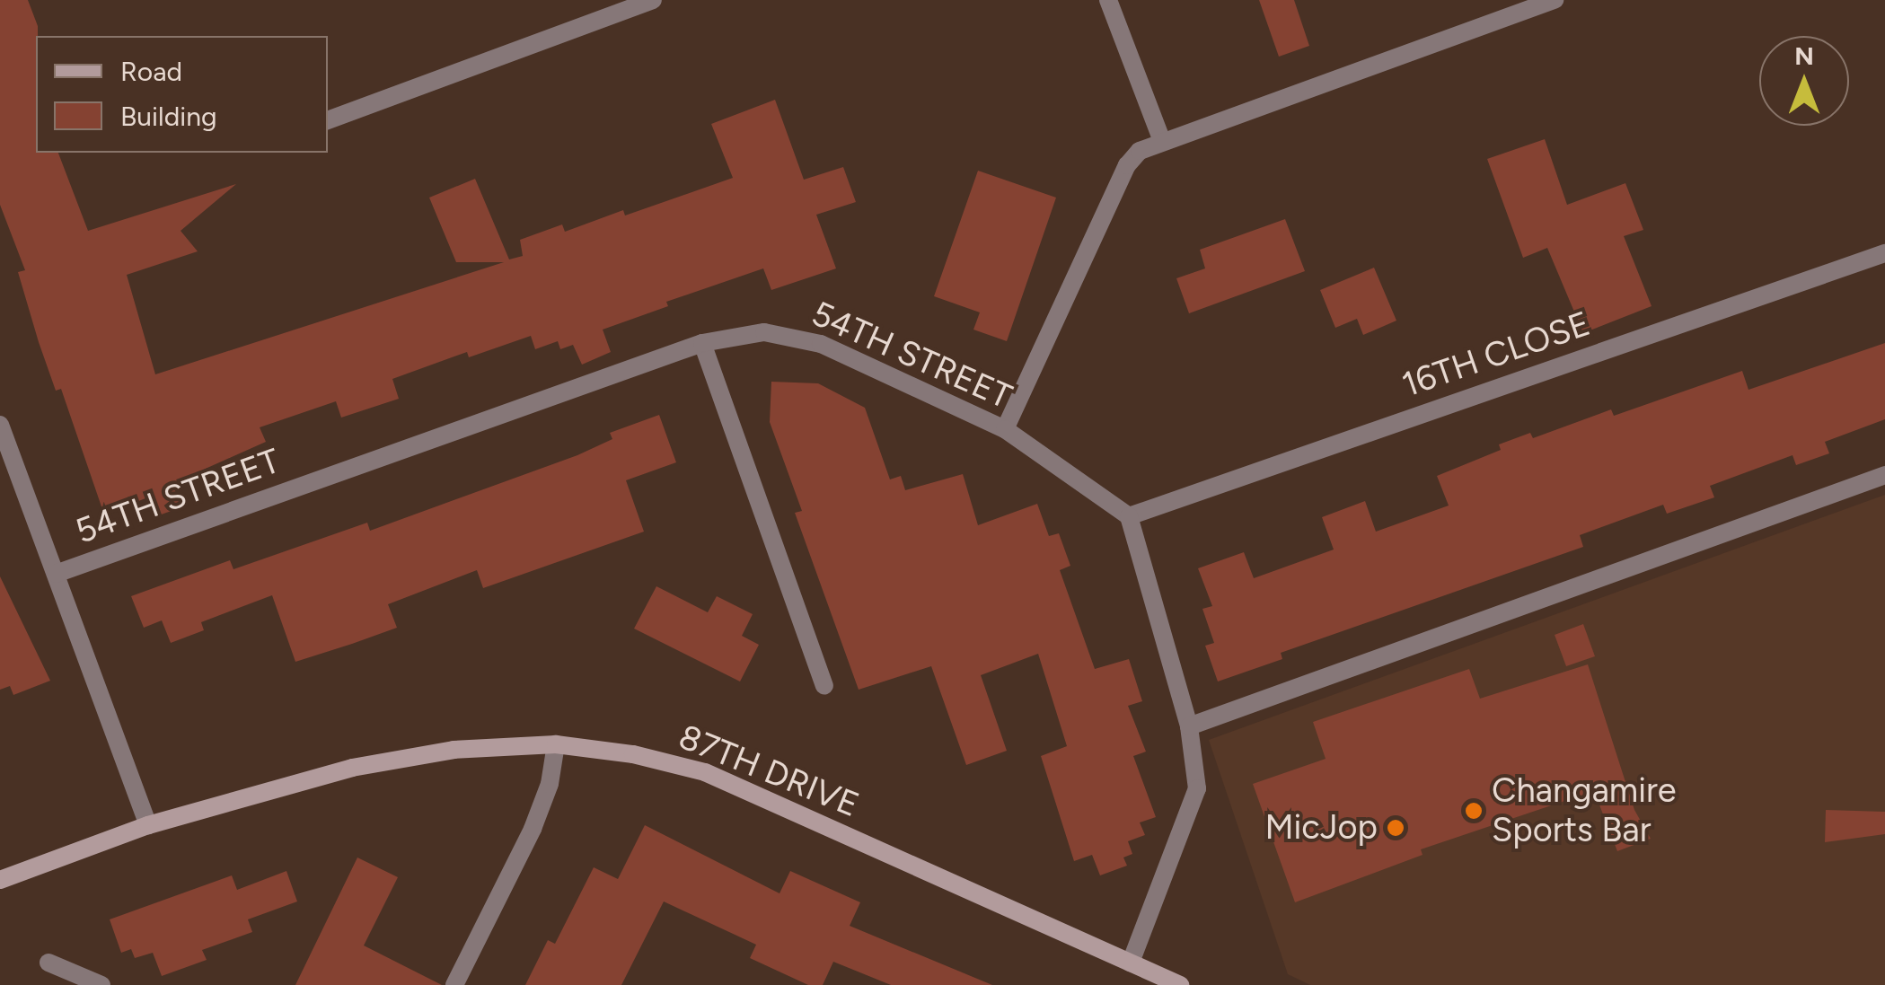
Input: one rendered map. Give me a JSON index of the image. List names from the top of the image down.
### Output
{
  "streets": {
    "street": ["16TH CLOSE", "54TH STREET", "87TH DRIVE"]
  },
  "crossings": [
    ["16TH CLOSE", "54TH STREET"]
  ],
  "places": ["Changamire Sports Bar", "MicJop"],
  "legend": ["Road", "Building"],
  "north": "top"
}
